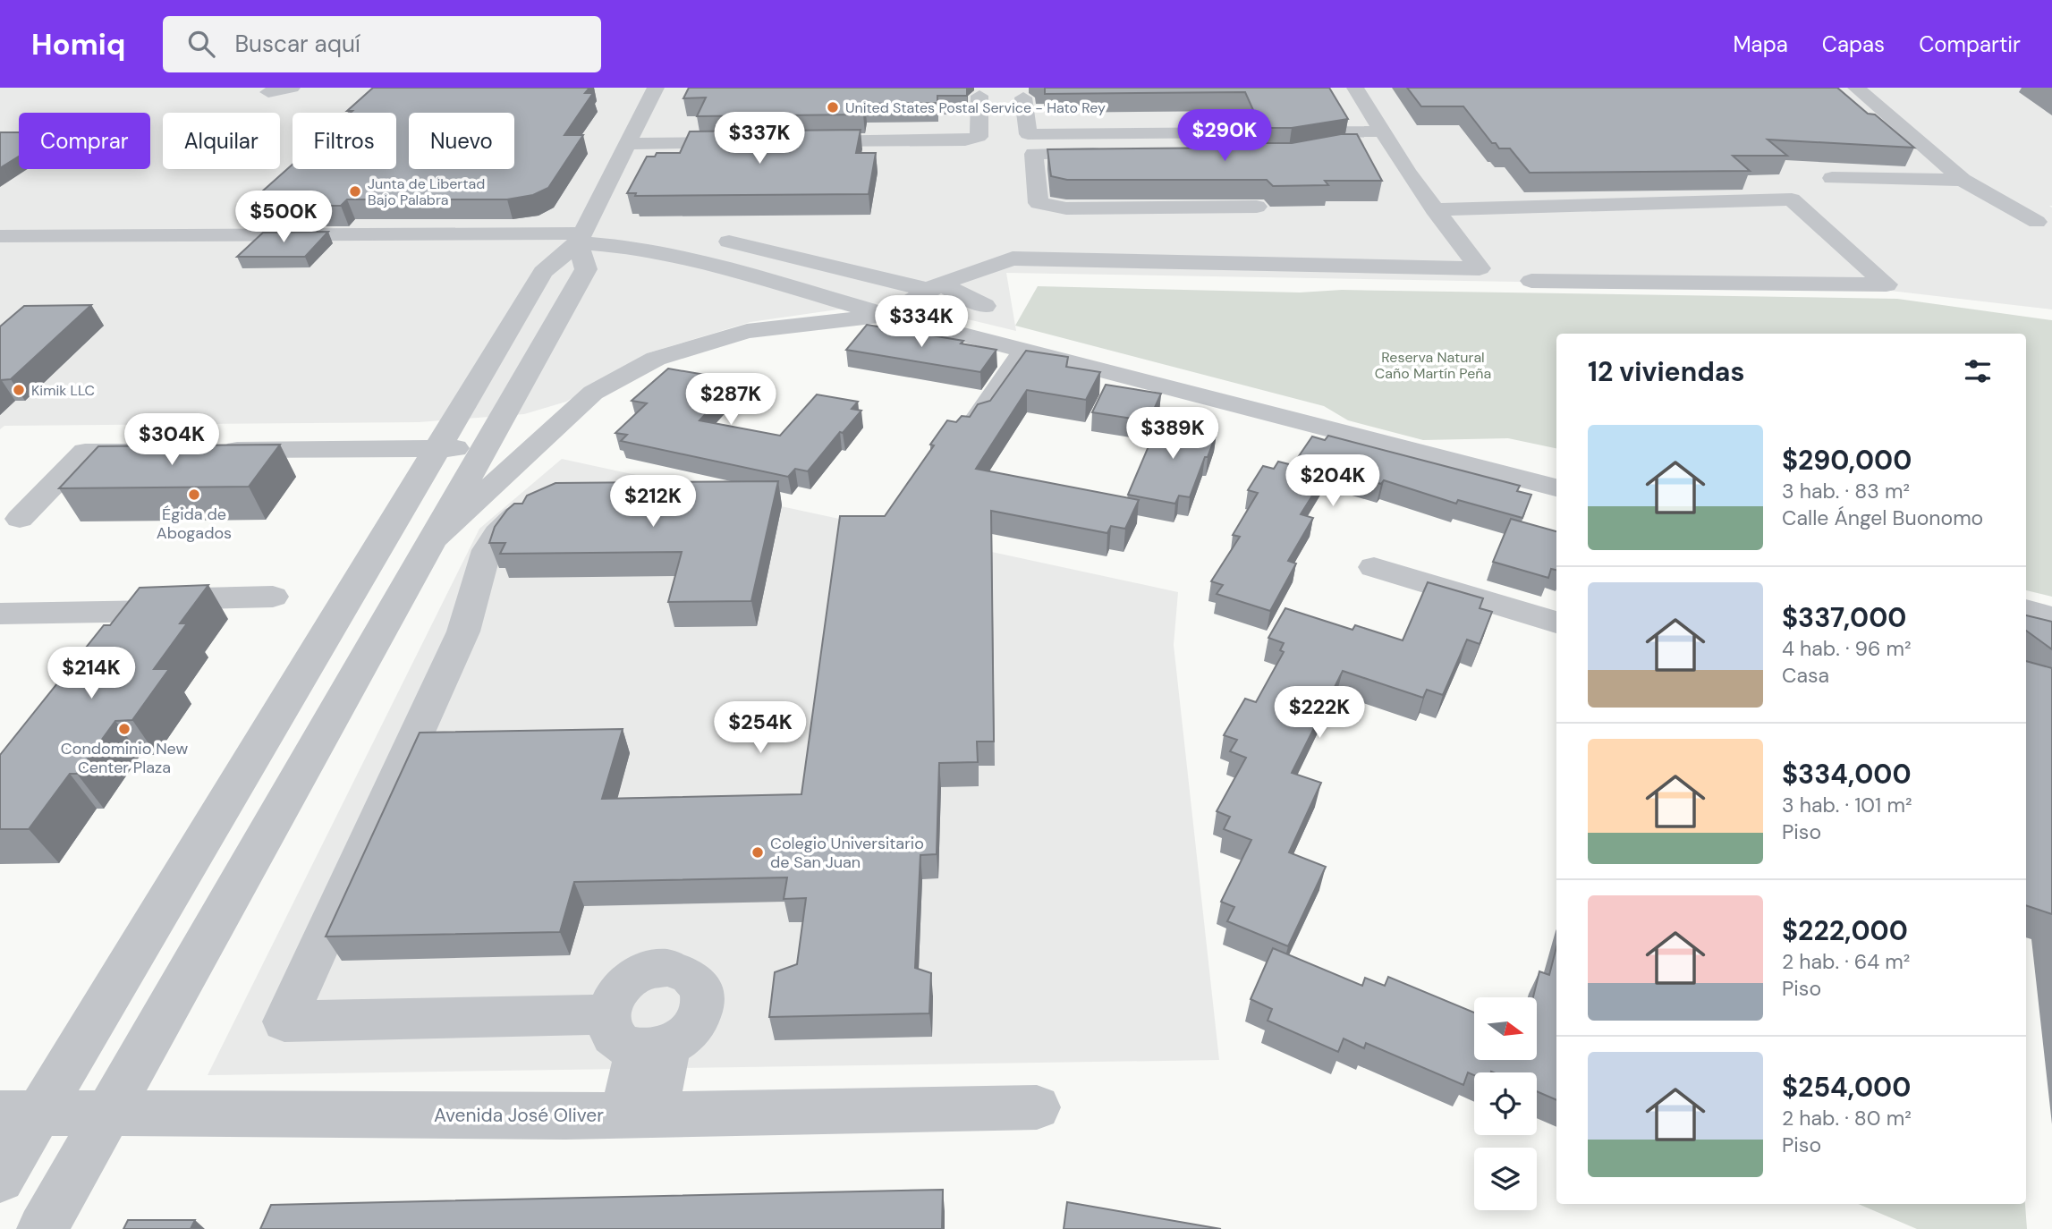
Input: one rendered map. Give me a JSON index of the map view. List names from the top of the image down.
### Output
{
  "streets": {
    "street": ["Avenida José Oliver"]
  },
  "parks": ["Reserva Natural Caño Martín Peña"],
  "places": [
    "United States Postal Service - Hato Rey",
    "Junta de Libertad Bajo Palabra",
    "Kimik LLC",
    "Égida de Abogados",
    "Condominio New Center Plaza",
    "Colegio Universitario de San Juan"
  ],
  "north": "right",
  "page": {
    "header": "Homiq",
    "search": "Buscar aquí",
    "nav": ["Mapa", "Capas", "Compartir"],
    "price": [
      "$290K",
      "$337K",
      "$500K",
      "$334K",
      "$287K",
      "$389K",
      "$304K",
      "$204K",
      "$212K",
      "$214K",
      "$222K",
      "$254K"
    ],
    "chip": [
      "Comprar",
      "Alquilar",
      "Filtros",
      "Nuevo"
    ],
    "heading": "12 viviendas",
    "list": [
      {
        "name": "$290,000",
        "note": "3 hab. · 83 m² · Calle Ángel Buonomo"
      },
      {
        "name": "$337,000",
        "note": "4 hab. · 96 m² · Casa"
      },
      {
        "name": "$334,000",
        "note": "3 hab. · 101 m² · Piso"
      },
      {
        "name": "$222,000",
        "note": "2 hab. · 64 m² · Piso"
      },
      {
        "name": "$254,000",
        "note": "2 hab. · 80 m² · Piso"
      }
    ]
  }
}
